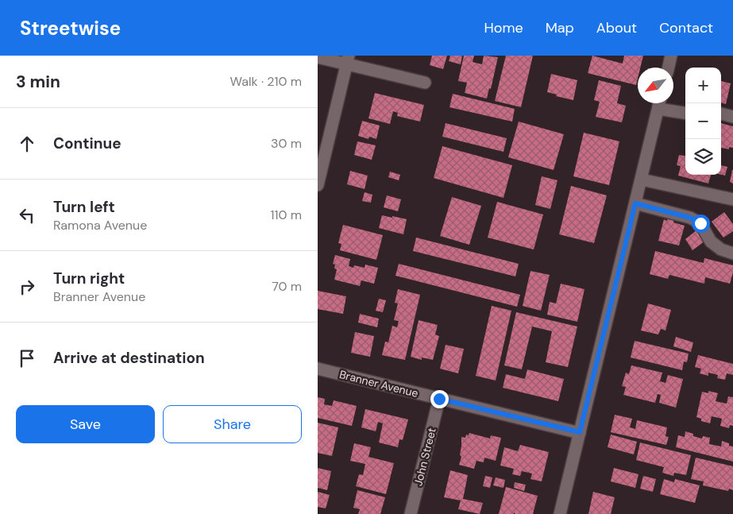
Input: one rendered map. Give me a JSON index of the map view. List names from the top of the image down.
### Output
{
  "streets": {
    "street": ["Branner Avenue", "John Street"]
  },
  "crossings": [
    ["Branner Avenue", "John Street"]
  ],
  "north": "bottom left",
  "page": {
    "header": "Streetwise",
    "nav": [
      "Home",
      "Map",
      "About",
      "Contact"
    ],
    "heading": ["3 min", "Walk · 210 m"],
    "map_buttons": ["+", "−"],
    "list": [
      ["Continue", "30 m"],
      ["Turn left", "Ramona Avenue", "110 m"],
      ["Turn right", "Branner Avenue", "70 m"],
      "Arrive at destination"
    ],
    "buttons": ["Save", "Share"]
  }
}
